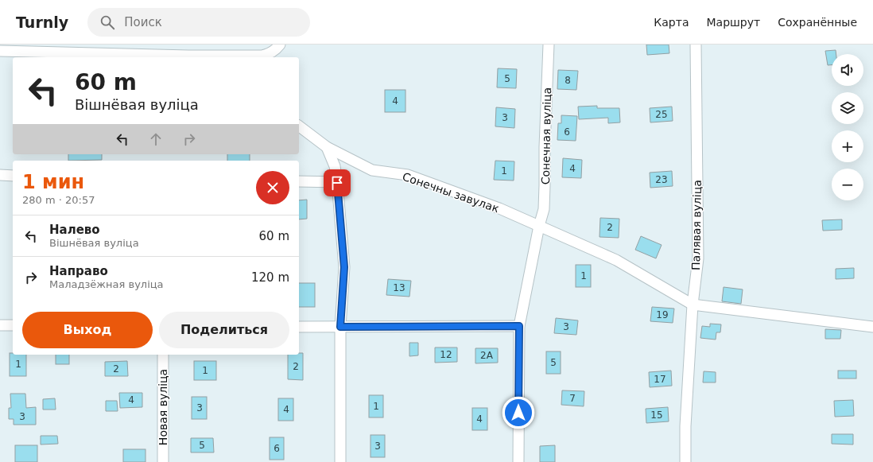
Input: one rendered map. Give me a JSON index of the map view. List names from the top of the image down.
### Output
{
  "streets": {
    "street": [
      "Сонечная вуліца",
      "Сонечны завулак",
      "Палявая вуліца",
      "Новая вуліца"
    ]
  },
  "crossings": [
    ["Сонечная вуліца", "Сонечны завулак"],
    ["Сонечны завулак", "Палявая вуліца"]
  ],
  "house_numbers": [
    "5",
    "8",
    "4",
    "25",
    "3",
    "6",
    "4",
    "1",
    "23",
    "2",
    "1",
    "13",
    "19",
    "3",
    "12",
    "2А",
    "5",
    "1",
    "2",
    "2",
    "1",
    "17",
    "7",
    "4",
    "1",
    "3",
    "4",
    "15",
    "3",
    "4",
    "5",
    "3",
    "6"
  ],
  "page": {
    "header": "Turnly",
    "search": "Поиск",
    "nav": ["Карта", "Маршрут", "Сохранённые"],
    "map_buttons": ["+", "−"],
    "turn": ["60 m", "Вішнёвая вуліца"],
    "heading": ["1 мин", "280 m · 20:57"],
    "list": [
      {
        "name": "Налево",
        "note": "Вішнёвая вуліца",
        "value": "60 m"
      },
      {
        "name": "Направо",
        "note": "Маладзёжная вуліца",
        "value": "120 m"
      }
    ],
    "buttons": ["Выход", "Поделиться"]
  }
}
